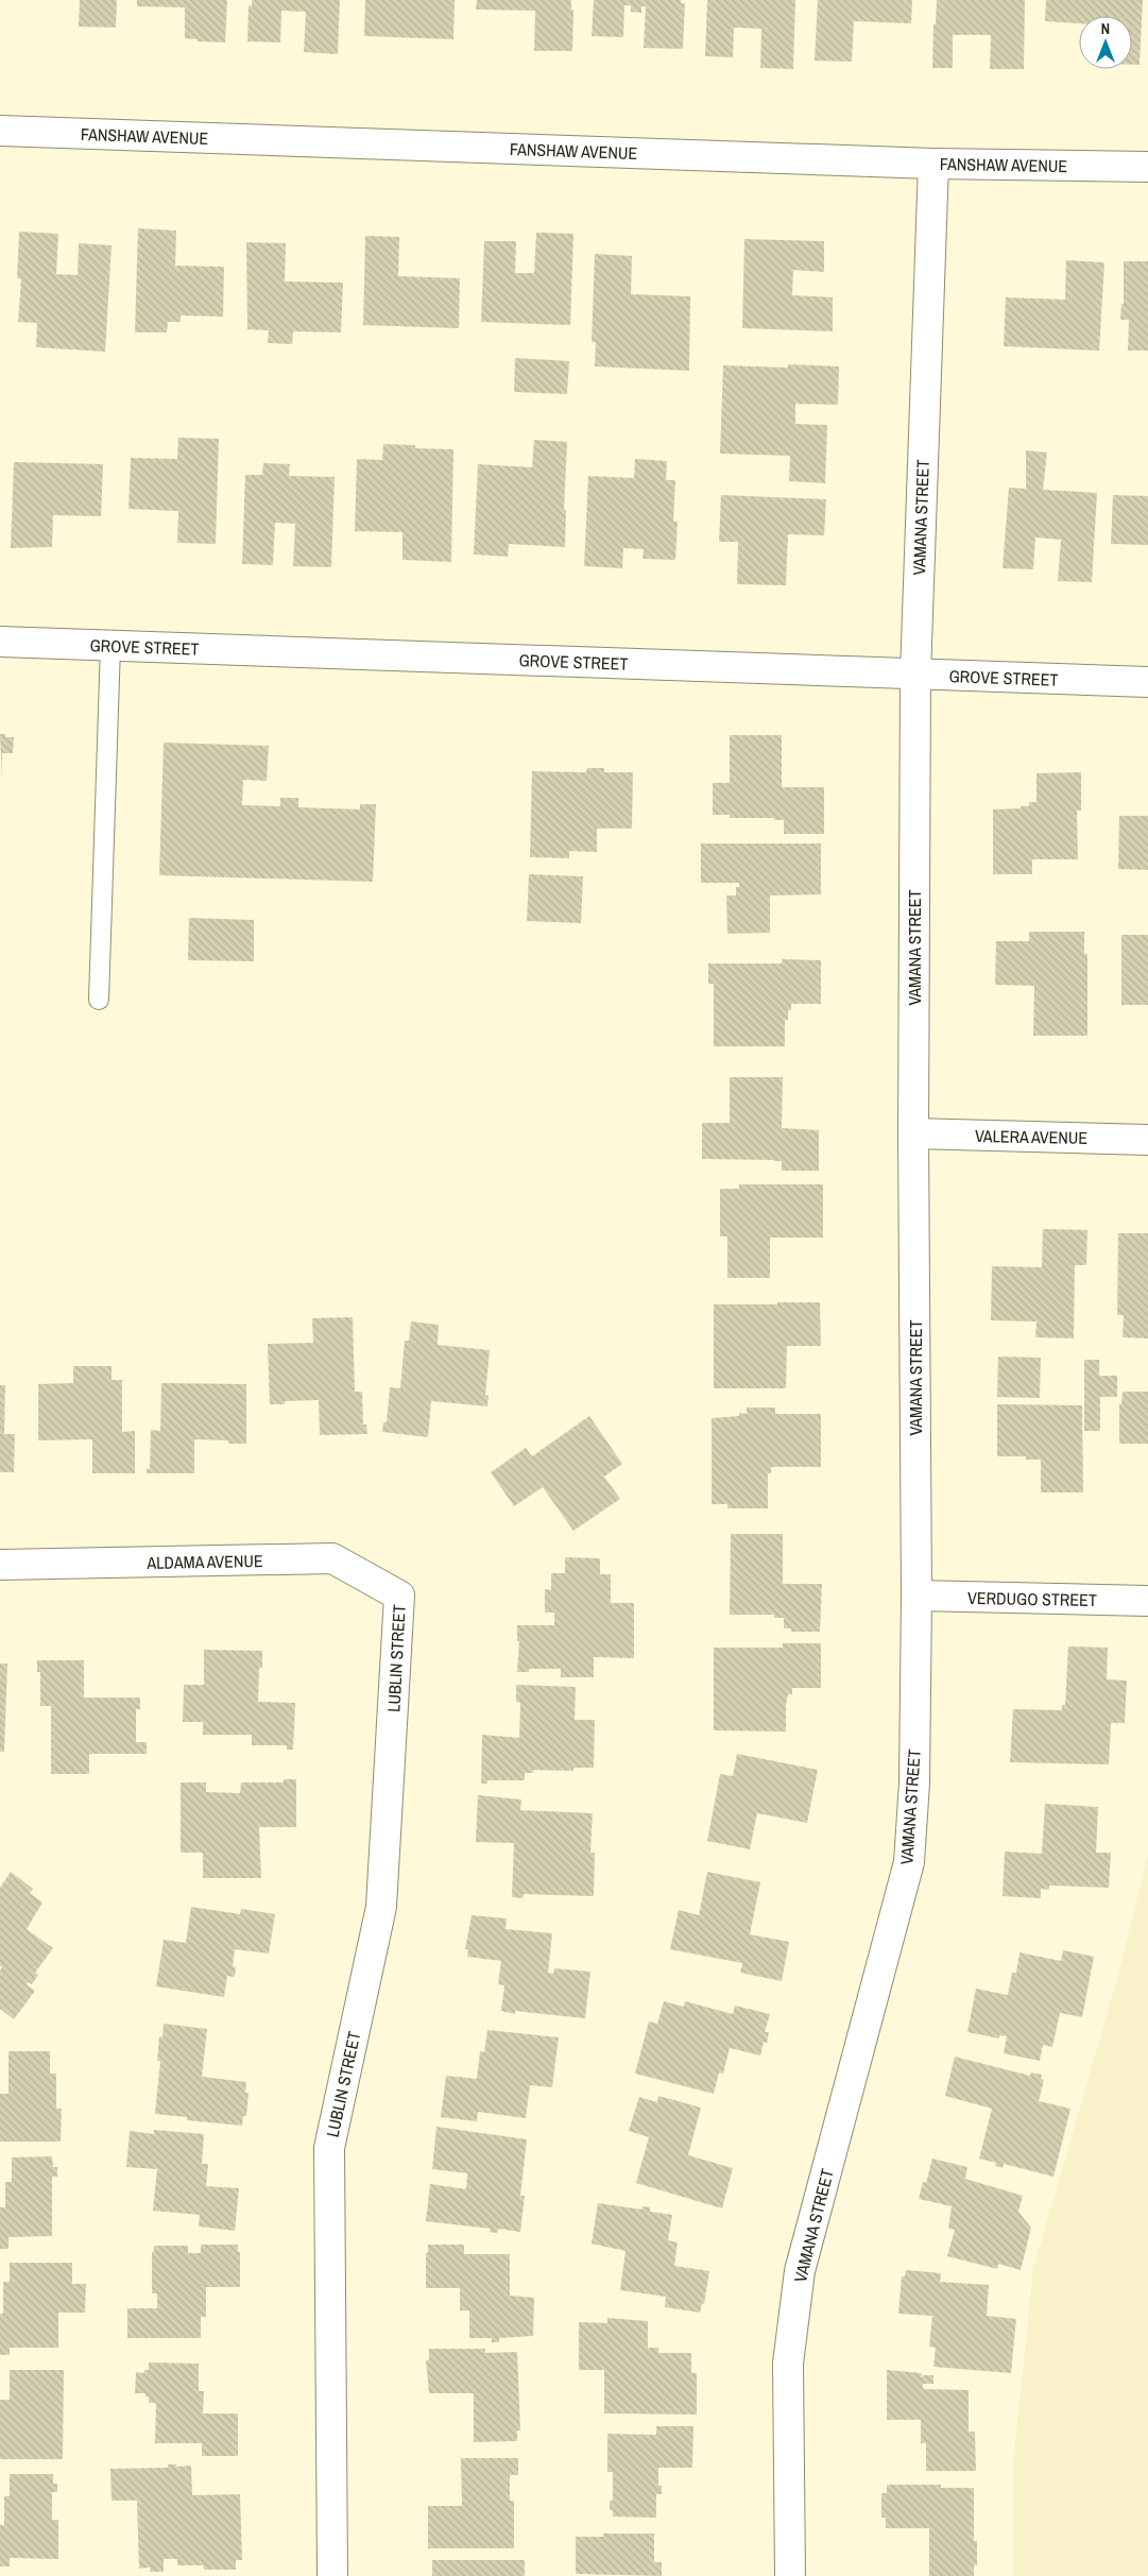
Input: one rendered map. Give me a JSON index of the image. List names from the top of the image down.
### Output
{
  "streets": {
    "street": [
      "FANSHAW AVENUE",
      "VAMANA STREET",
      "GROVE STREET",
      "VALERA AVENUE",
      "ALDAMA AVENUE",
      "VERDUGO STREET",
      "LUBLIN STREET"
    ]
  },
  "crossings": [
    ["FANSHAW AVENUE", "VAMANA STREET"],
    ["VAMANA STREET", "GROVE STREET"],
    ["VAMANA STREET", "VALERA AVENUE"],
    ["VAMANA STREET", "VERDUGO STREET"],
    ["ALDAMA AVENUE", "LUBLIN STREET"]
  ],
  "north": "top"
}
